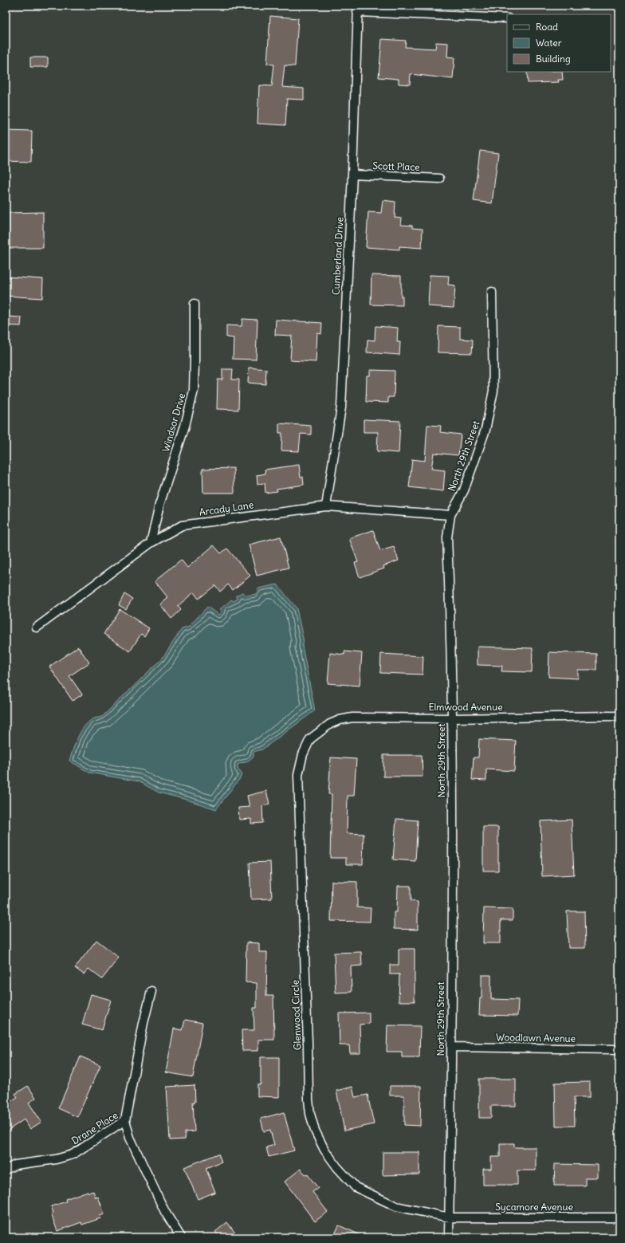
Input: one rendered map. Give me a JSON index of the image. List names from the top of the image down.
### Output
{
  "streets": {
    "street": [
      "Scott Place",
      "Cumberland Drive",
      "Windsor Drive",
      "North 29th Street",
      "Arcady Lane",
      "Elmwood Avenue",
      "Glenwood Circle",
      "Woodlawn Avenue",
      "Drane Place",
      "Sycamore Avenue"
    ]
  },
  "crossings": [
    ["Scott Place", "Cumberland Drive"],
    ["Cumberland Drive", "Arcady Lane"],
    ["Windsor Drive", "Arcady Lane"],
    ["North 29th Street", "Arcady Lane"],
    ["North 29th Street", "Elmwood Avenue"],
    ["North 29th Street", "Glenwood Circle"],
    ["North 29th Street", "Woodlawn Avenue"],
    ["North 29th Street", "Sycamore Avenue"],
    ["Elmwood Avenue", "Glenwood Circle"],
    ["Glenwood Circle", "Sycamore Avenue"]
  ],
  "legend": ["Road", "Water", "Building"]
}
